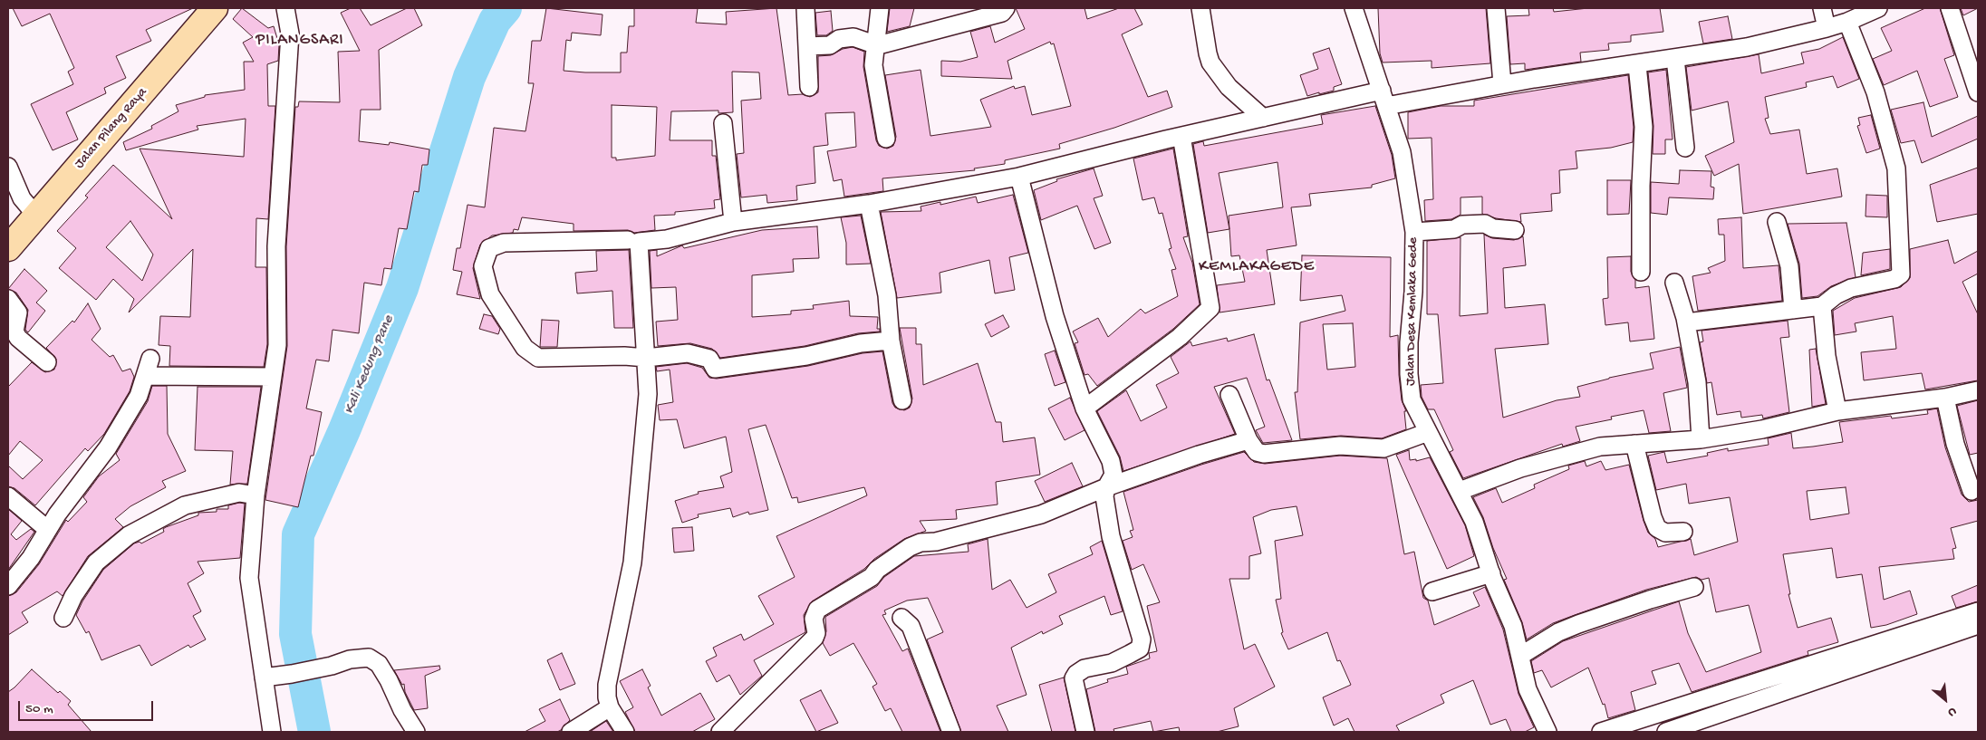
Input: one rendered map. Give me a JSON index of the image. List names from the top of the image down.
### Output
{
  "streets": {
    "highway": ["Jalan Pilang Raya"],
    "street": ["Jalan Desa Kemlaka Gede"]
  },
  "districts": ["PILANGSARI", "KEMLAKAGEDE"],
  "water": ["Kali Kedung Pane"],
  "scale_bar": "50 m",
  "north": "bottom right"
}
